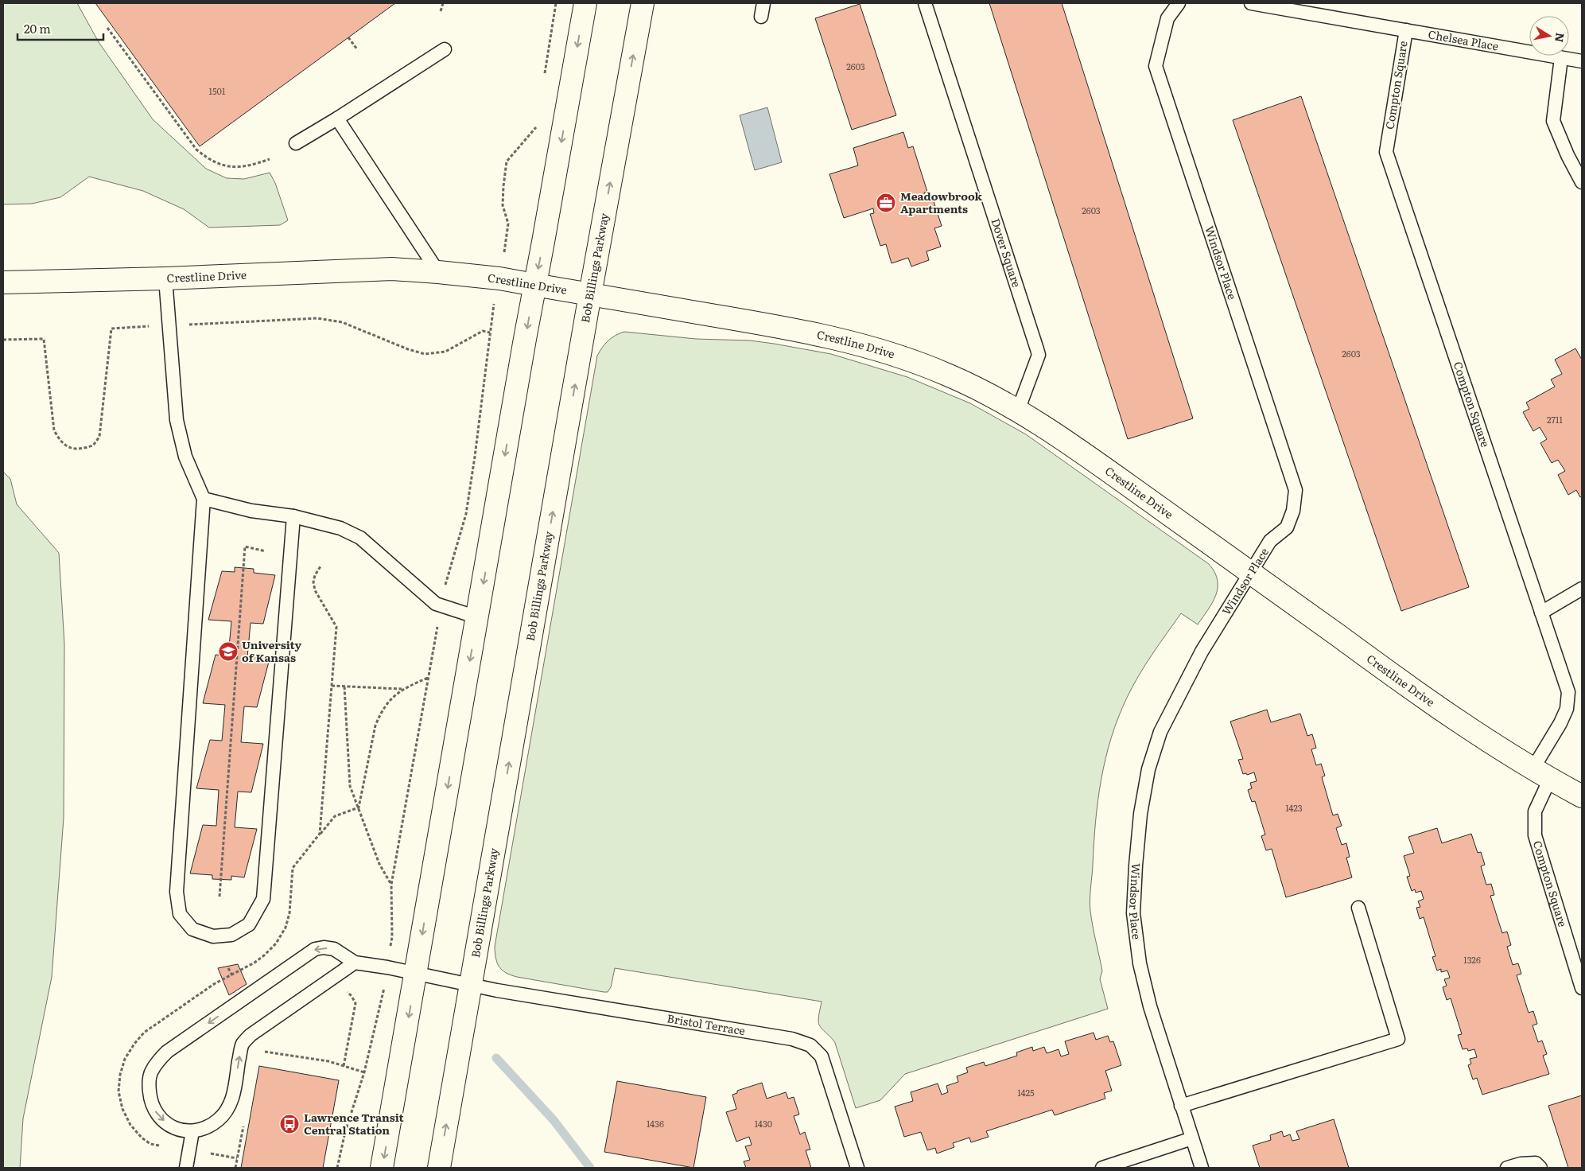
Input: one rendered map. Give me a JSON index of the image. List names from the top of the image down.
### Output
{
  "streets": {
    "main road": ["Bob Billings Parkway", "Crestline Drive"],
    "lane": [
      "Chelsea Place",
      "Compton Square",
      "Dover Square",
      "Windsor Place",
      "Bristol Terrace"
    ]
  },
  "crossings": [
    ["Chelsea Place", "Compton Square"],
    ["Compton Square", "Crestline Drive"],
    ["Dover Square", "Crestline Drive"],
    ["Windsor Place", "Crestline Drive"],
    ["Bob Billings Parkway", "Crestline Drive"],
    ["Bob Billings Parkway", "Bristol Terrace"]
  ],
  "places": {
    "office": ["Meadowbrook Apartments"],
    "school or university": ["University of Kansas"],
    "bus stop": ["Lawrence Transit Central Station"]
  },
  "house_numbers": [
    "2603",
    "1501",
    "2603",
    "2603",
    "2711",
    "1423",
    "1326",
    "1425",
    "1436",
    "1430"
  ],
  "scale_bar": "20 m",
  "north": "right"
}
